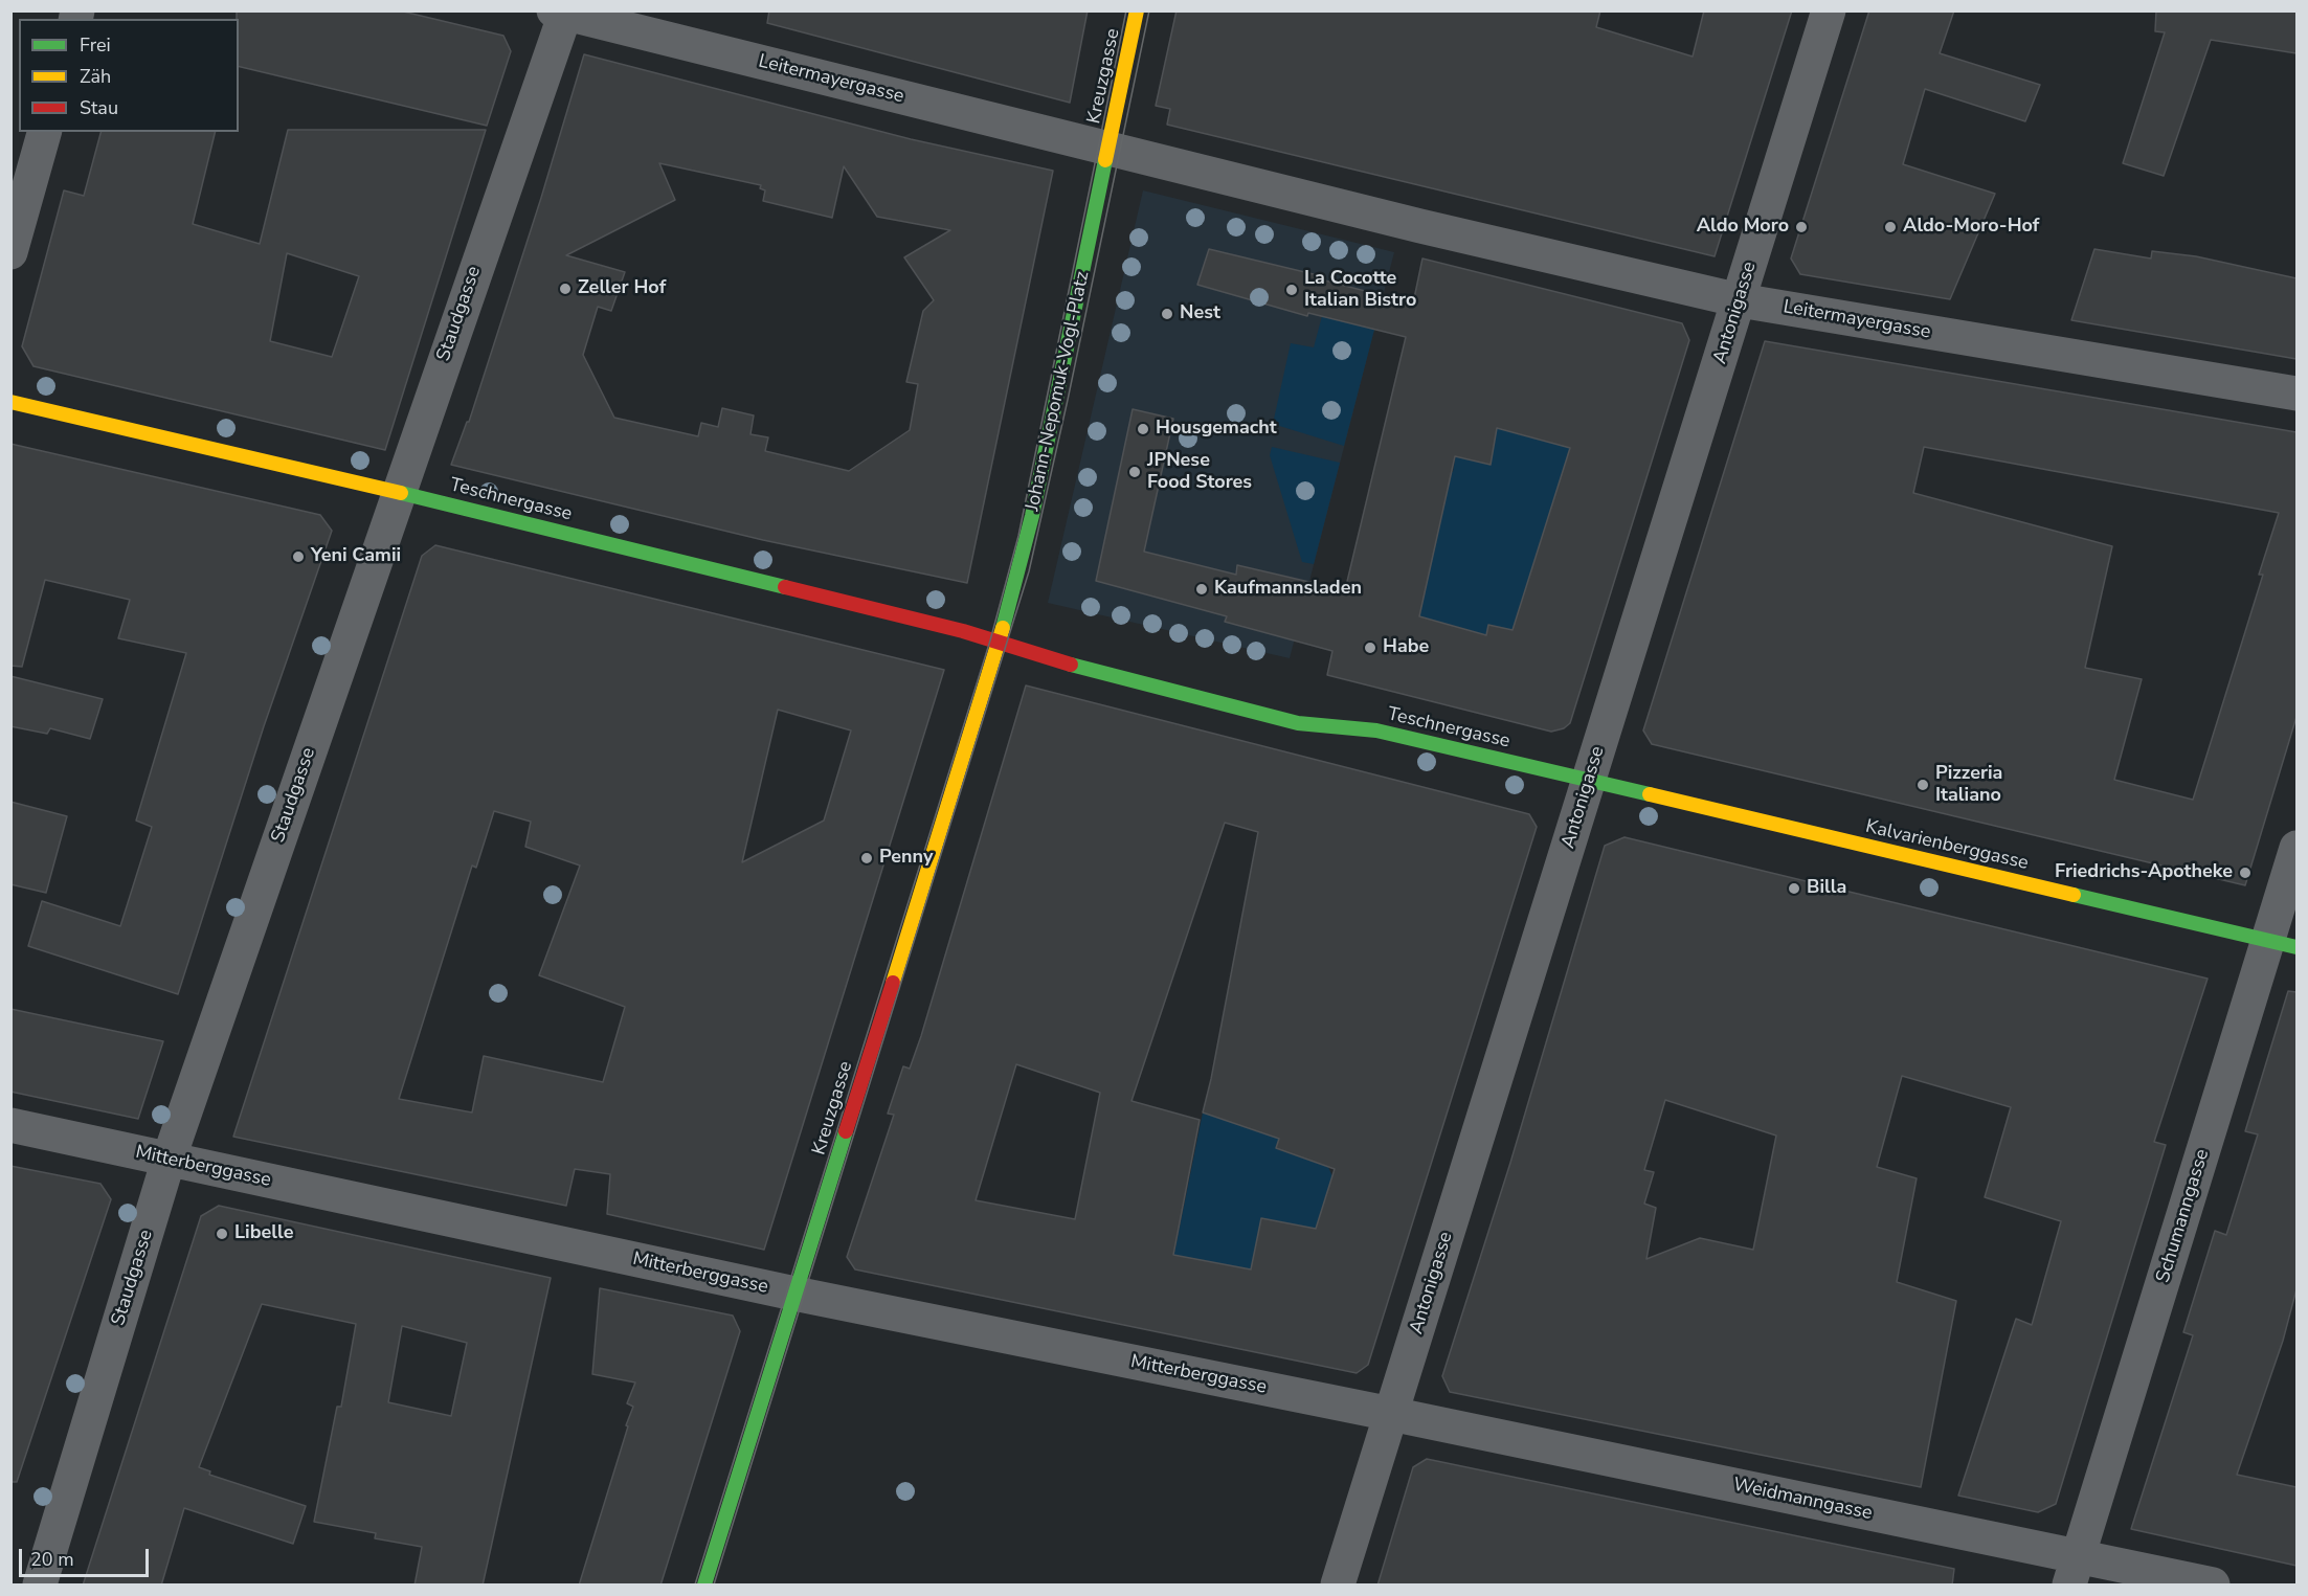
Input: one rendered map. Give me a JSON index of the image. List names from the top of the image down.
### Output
{
  "streets": {
    "street": [
      "Kreuzgasse",
      "Leitermayergasse",
      "Antonigasse",
      "Staudgasse",
      "Johann-Nepomuk-Vogl-Platz",
      "Teschnergasse",
      "Kalvarienberggasse",
      "Mitterberggasse",
      "Schumanngasse",
      "Weidmanngasse"
    ]
  },
  "crossings": [
    ["Kreuzgasse", "Leitermayergasse"],
    ["Kreuzgasse", "Johann-Nepomuk-Vogl-Platz"],
    ["Kreuzgasse", "Teschnergasse"],
    ["Kreuzgasse", "Mitterberggasse"],
    ["Leitermayergasse", "Antonigasse"],
    ["Leitermayergasse", "Staudgasse"],
    ["Leitermayergasse", "Johann-Nepomuk-Vogl-Platz"],
    ["Antonigasse", "Teschnergasse"],
    ["Antonigasse", "Kalvarienberggasse"],
    ["Antonigasse", "Mitterberggasse"],
    ["Antonigasse", "Weidmanngasse"],
    ["Staudgasse", "Teschnergasse"],
    ["Staudgasse", "Mitterberggasse"],
    ["Johann-Nepomuk-Vogl-Platz", "Teschnergasse"],
    ["Teschnergasse", "Kalvarienberggasse"],
    ["Kalvarienberggasse", "Schumanngasse"],
    ["Mitterberggasse", "Weidmanngasse"],
    ["Schumanngasse", "Weidmanngasse"]
  ],
  "places": [
    "Aldo Moro",
    "Aldo-Moro-Hof",
    "Zeller Hof",
    "La Cocotte Italian Bistro",
    "Nest",
    "Housgemacht",
    "JPNese Food Stores",
    "Yeni Camii",
    "Kaufmannsladen",
    "Habe",
    "Pizzeria Italiano",
    "Penny",
    "Friedrichs-Apotheke",
    "Billa",
    "Libelle"
  ],
  "legend": ["Frei", "Zäh", "Stau"],
  "scale_bar": "20 m"
}
